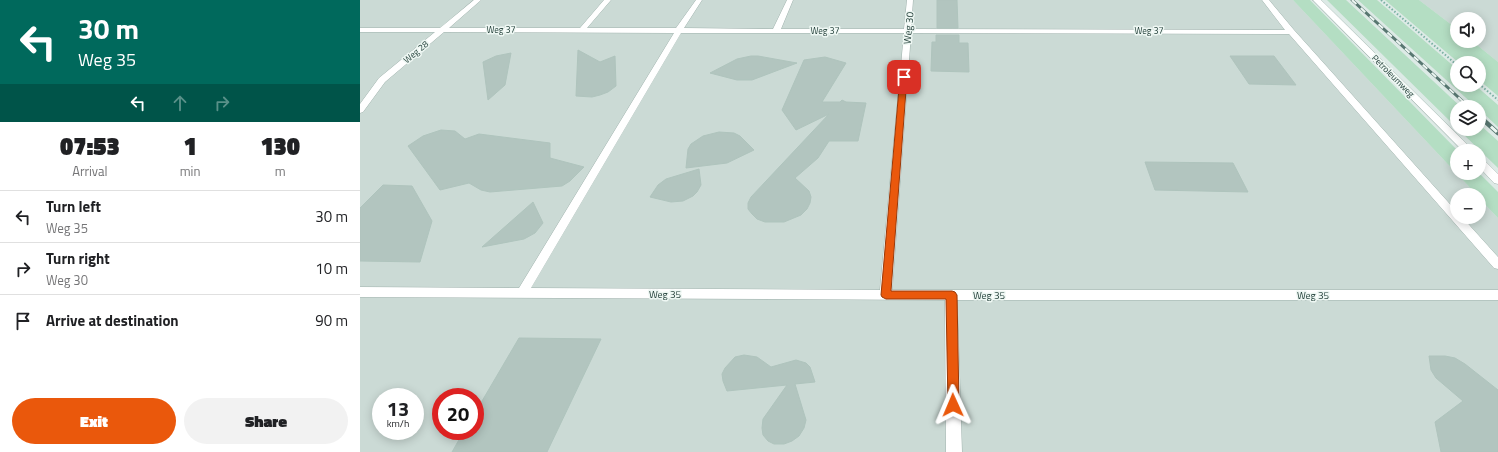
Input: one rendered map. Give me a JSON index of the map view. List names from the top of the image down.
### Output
{
  "streets": {
    "street": ["Petroleumweg"],
    "lane": [
      "Weg 30",
      "Weg 37",
      "Weg 28",
      "Weg 35"
    ]
  },
  "crossings": [
    ["Weg 30", "Weg 37"],
    ["Weg 30", "Weg 35"],
    ["Weg 37", "Weg 28"]
  ],
  "page": {
    "turn": ["30 m", "Weg 35"],
    "map_buttons": ["+", "−"],
    "eta": [
      "07:53",
      "Arrival",
      "1",
      "min",
      "130",
      "m"
    ],
    "list": [
      {
        "name": "Turn left",
        "note": "Weg 35",
        "value": "30 m"
      },
      {
        "name": "Turn right",
        "note": "Weg 30",
        "value": "10 m"
      },
      {
        "name": "Arrive at destination",
        "value": "90 m"
      }
    ],
    "speed": "13 km/h",
    "limit": "20",
    "buttons": ["Exit", "Share"]
  }
}
